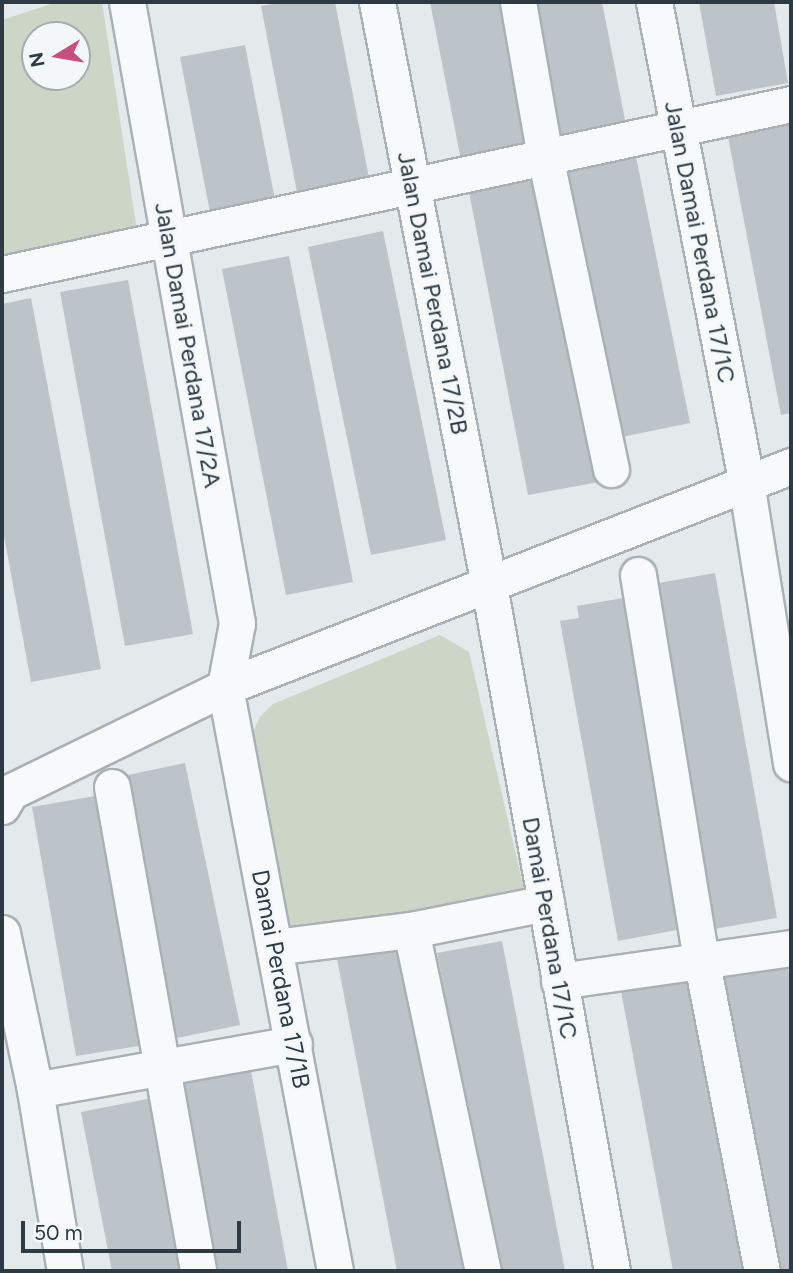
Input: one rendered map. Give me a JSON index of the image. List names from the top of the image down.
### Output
{
  "streets": {
    "street": [
      "Jalan Damai Perdana 17/1C",
      "Jalan Damai Perdana 17/2B",
      "Jalan Damai Perdana 17/2A",
      "Damai Perdana 17/1C",
      "Damai Perdana 17/1B"
    ]
  },
  "crossings": [
    ["Jalan Damai Perdana 17/2B", "Damai Perdana 17/1C"],
    ["Jalan Damai Perdana 17/2A", "Damai Perdana 17/1B"]
  ],
  "scale_bar": "50 m",
  "north": "left"
}
